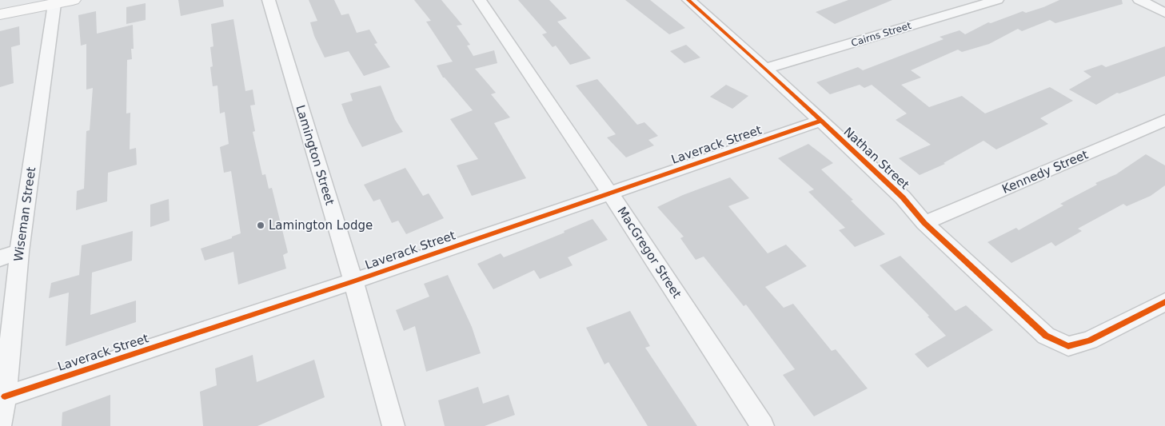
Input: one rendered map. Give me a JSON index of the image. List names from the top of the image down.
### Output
{
  "streets": {
    "street": [
      "Cairns Street",
      "Laverack Street",
      "Lamington Street",
      "Nathan Street",
      "Kennedy Street",
      "Wiseman Street",
      "MacGregor Street"
    ]
  },
  "crossings": [
    ["Cairns Street", "Nathan Street"],
    ["Laverack Street", "Lamington Street"],
    ["Laverack Street", "Nathan Street"],
    ["Laverack Street", "Wiseman Street"],
    ["Laverack Street", "MacGregor Street"],
    ["Nathan Street", "Kennedy Street"]
  ],
  "places": ["Lamington Lodge"]
}
